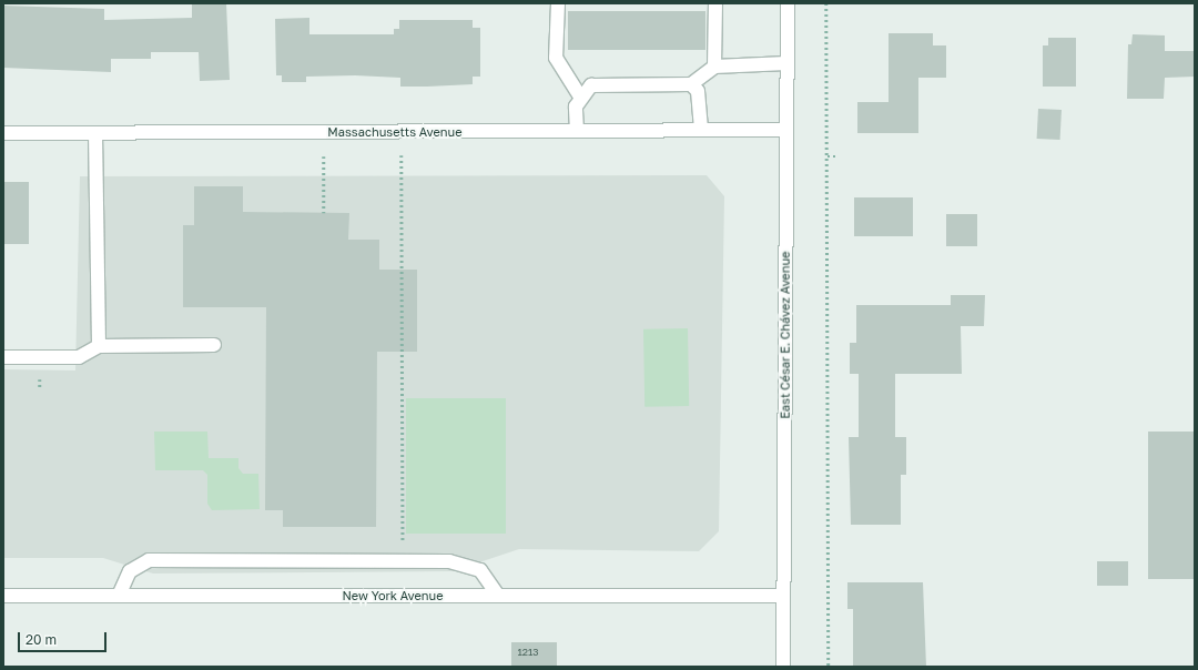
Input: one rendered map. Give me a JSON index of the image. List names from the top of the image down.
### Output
{
  "streets": {
    "street": ["Massachusetts Avenue", "East César E. Chávez Avenue", "New York Avenue"]
  },
  "crossings": [
    ["Massachusetts Avenue", "East César E. Chávez Avenue"],
    ["East César E. Chávez Avenue", "New York Avenue"]
  ],
  "house_numbers": ["1213"],
  "scale_bar": "20 m"
}
